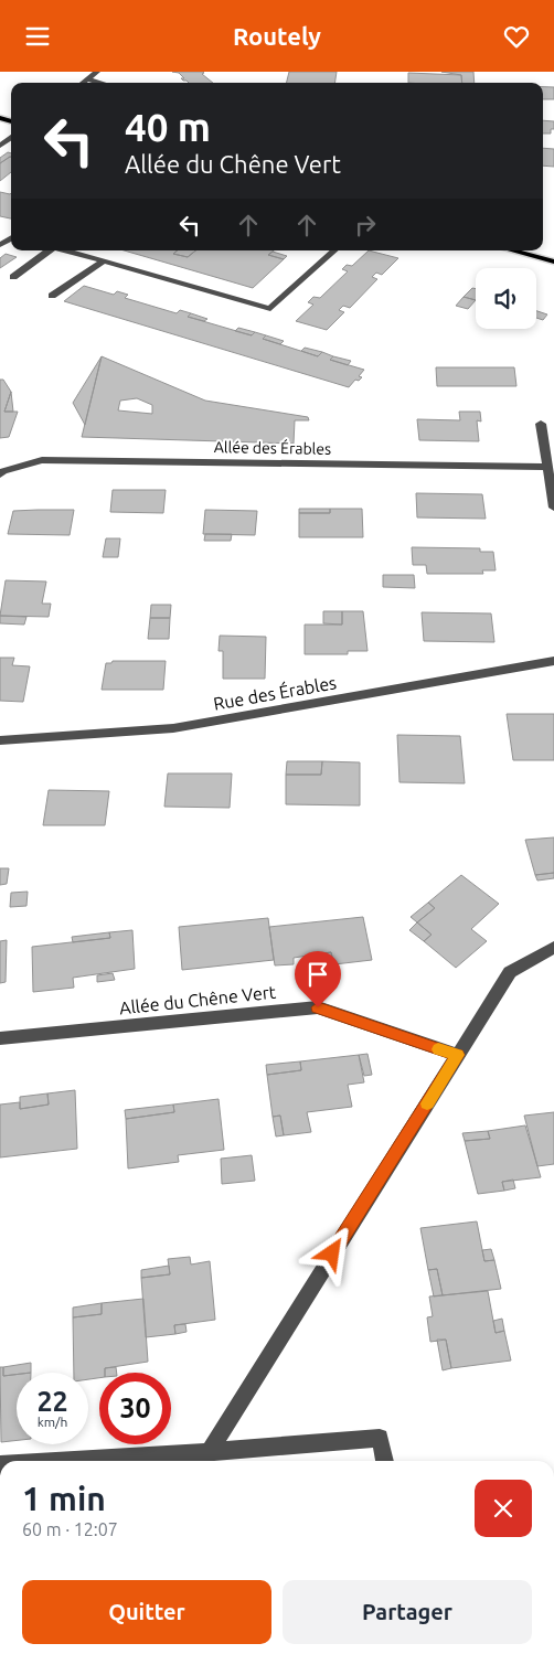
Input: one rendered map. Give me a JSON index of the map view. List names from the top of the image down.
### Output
{
  "streets": {
    "street": ["Allée des Érables", "Rue des Érables", "Allée du Chêne Vert"]
  },
  "page": {
    "header": "Routely",
    "turn": ["40 m", "Allée du Chêne Vert"],
    "speed": "22 km/h",
    "limit": "30",
    "heading": ["1 min", "60 m · 12:07"],
    "buttons": ["Quitter", "Partager"]
  }
}
